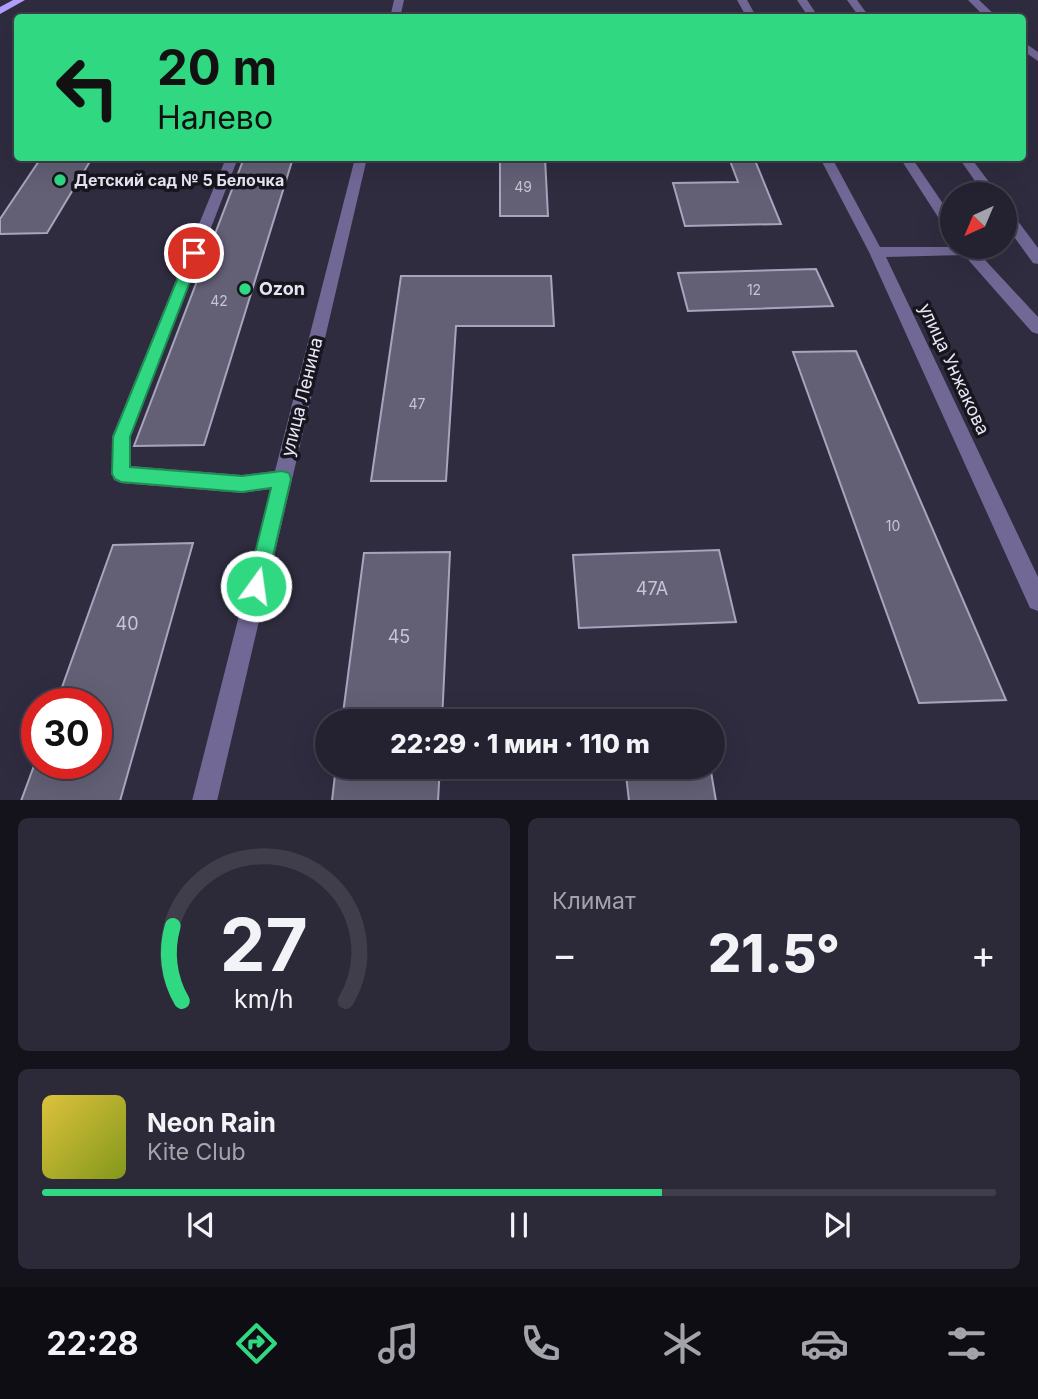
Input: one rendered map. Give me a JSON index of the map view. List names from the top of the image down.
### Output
{
  "streets": {
    "street": ["улица Унжакова", "улица Ленина"]
  },
  "places": ["Детский сад № 5 Белочка", "Ozon"],
  "house_numbers": [
    "49",
    "12",
    "42",
    "47",
    "10",
    "47А",
    "40",
    "45"
  ],
  "north": "bottom left",
  "page": {
    "turn": ["20 m", "Налево"],
    "limit": "30",
    "trip": "22:29 · 1 мин · 110 m",
    "tile": "Климат",
    "heat": ["−", "21.5°", "+"],
    "song": ["Neon Rain", "Kite Club"],
    "tabs": "22:28",
    "gauge": ["27", "km/h"]
  }
}
